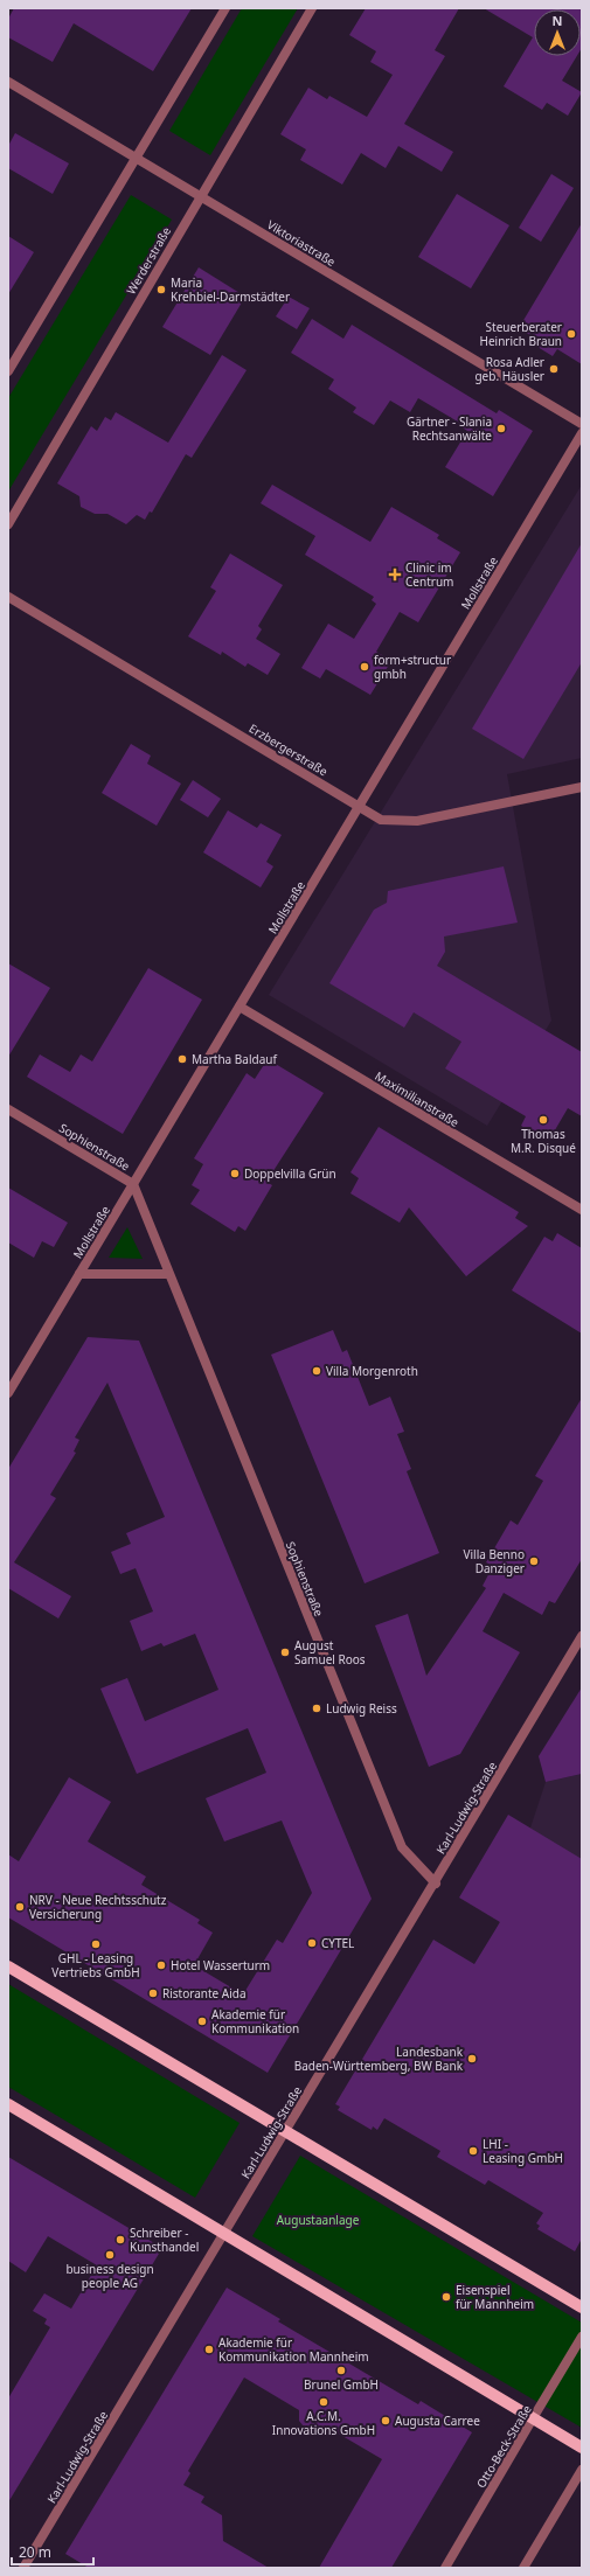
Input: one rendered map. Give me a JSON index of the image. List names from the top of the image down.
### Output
{
  "streets": {
    "street": [
      "Viktoriastraße",
      "Werderstraße",
      "Mollstraße",
      "Erzbergerstraße",
      "Maximilianstraße",
      "Sophienstraße",
      "Karl-Ludwig-Straße",
      "Otto-Beck-Straße"
    ]
  },
  "crossings": [
    ["Viktoriastraße", "Werderstraße"],
    ["Mollstraße", "Erzbergerstraße"],
    ["Mollstraße", "Maximilianstraße"],
    ["Mollstraße", "Sophienstraße"],
    ["Sophienstraße", "Karl-Ludwig-Straße"]
  ],
  "parks": ["Augustaanlage"],
  "places": {
    "other": [
      "Maria Krehbiel-Darmstädter",
      "Steuerberater Heinrich Braun",
      "Rosa Adler geb. Häusler",
      "Gärtner - Slania Rechtsanwälte",
      "form+structur gmbh",
      "Martha Baldauf",
      "Thomas M.R. Disqué",
      "Doppelvilla Grün",
      "Villa Morgenroth",
      "Villa Benno Danziger",
      "August Samuel Roos",
      "Ludwig Reiss",
      "NRV - Neue Rechtsschutz Versicherung",
      "CYTEL",
      "GHL - Leasing Vertriebs GmbH",
      "Hotel Wasserturm",
      "Ristorante Aida",
      "Akademie für Kommunikation",
      "Landesbank Baden-Württemberg, BW Bank",
      "LHI - Leasing GmbH",
      "Schreiber - Kunsthandel",
      "business design people AG",
      "Eisenspiel für Mannheim",
      "Akademie für Kommunikation Mannheim",
      "Brunel GmbH",
      "A.C.M. Innovations GmbH",
      "Augusta Carree"
    ],
    "health": ["Clinic im Centrum"]
  },
  "scale_bar": "20 m",
  "north": "top"
}
